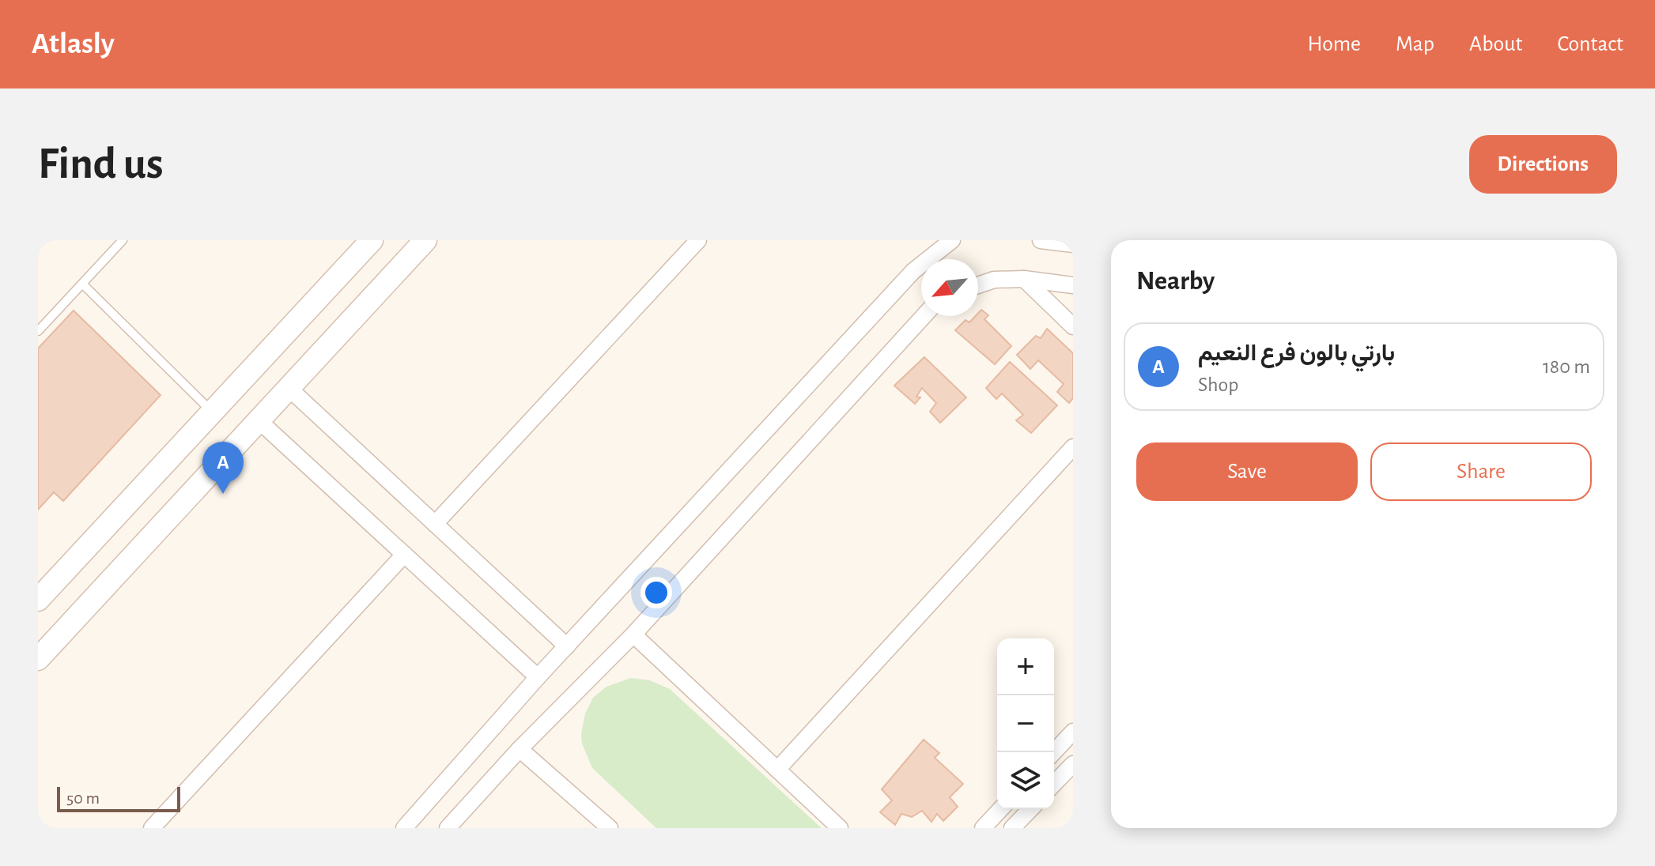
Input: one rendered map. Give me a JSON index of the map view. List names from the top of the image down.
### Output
{
  "scale_bar": "50 m",
  "north": "bottom left",
  "page": {
    "header": "Atlasly",
    "nav": [
      "Home",
      "Map",
      "About",
      "Contact"
    ],
    "buttons": [
      "Directions",
      ["Save", "Share"]
    ],
    "title": "Find us",
    "heading": "Nearby",
    "list": [
      {
        "mark": "A",
        "name": "بارتي بالون فرع النعيم",
        "note": "Shop",
        "value": "180 m"
      }
    ],
    "pins": "A",
    "map_buttons": ["+", "−"],
    "scale": "50 m"
  }
}
